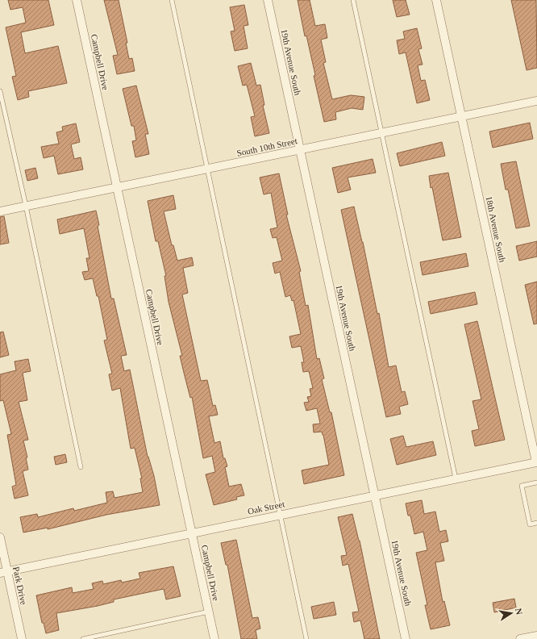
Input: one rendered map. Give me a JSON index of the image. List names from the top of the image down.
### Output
{
  "streets": {
    "street": [
      "Campbell Drive",
      "19th Avenue South",
      "South 10th Street",
      "18th Avenue South",
      "Oak Street",
      "Park Drive"
    ]
  },
  "crossings": [
    ["Campbell Drive", "South 10th Street"],
    ["Campbell Drive", "Oak Street"],
    ["19th Avenue South", "South 10th Street"],
    ["19th Avenue South", "Oak Street"],
    ["South 10th Street", "18th Avenue South"],
    ["18th Avenue South", "Oak Street"],
    ["Oak Street", "Park Drive"]
  ],
  "north": "right"
}
